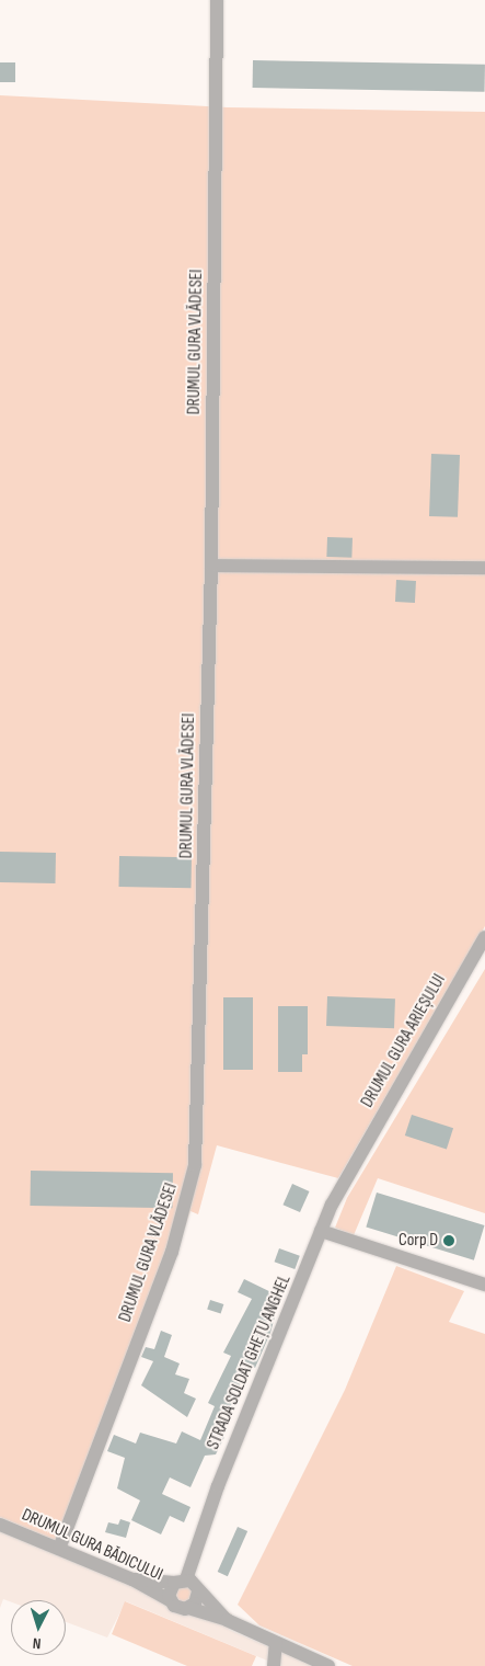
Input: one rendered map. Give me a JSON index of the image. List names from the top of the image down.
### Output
{
  "streets": {
    "street": [
      "DRUMUL GURA VLĂDESEI",
      "DRUMUL GURA ARIEȘULUI",
      "STRADA SOLDAT GHEȚU ANGHEL",
      "DRUMUL GURA BĂDICULUI"
    ]
  },
  "crossings": [
    ["DRUMUL GURA VLĂDESEI", "DRUMUL GURA BĂDICULUI"],
    ["DRUMUL GURA ARIEȘULUI", "STRADA SOLDAT GHEȚU ANGHEL"],
    ["STRADA SOLDAT GHEȚU ANGHEL", "DRUMUL GURA BĂDICULUI"]
  ],
  "places": ["Corp D"],
  "north": "bottom"
}
